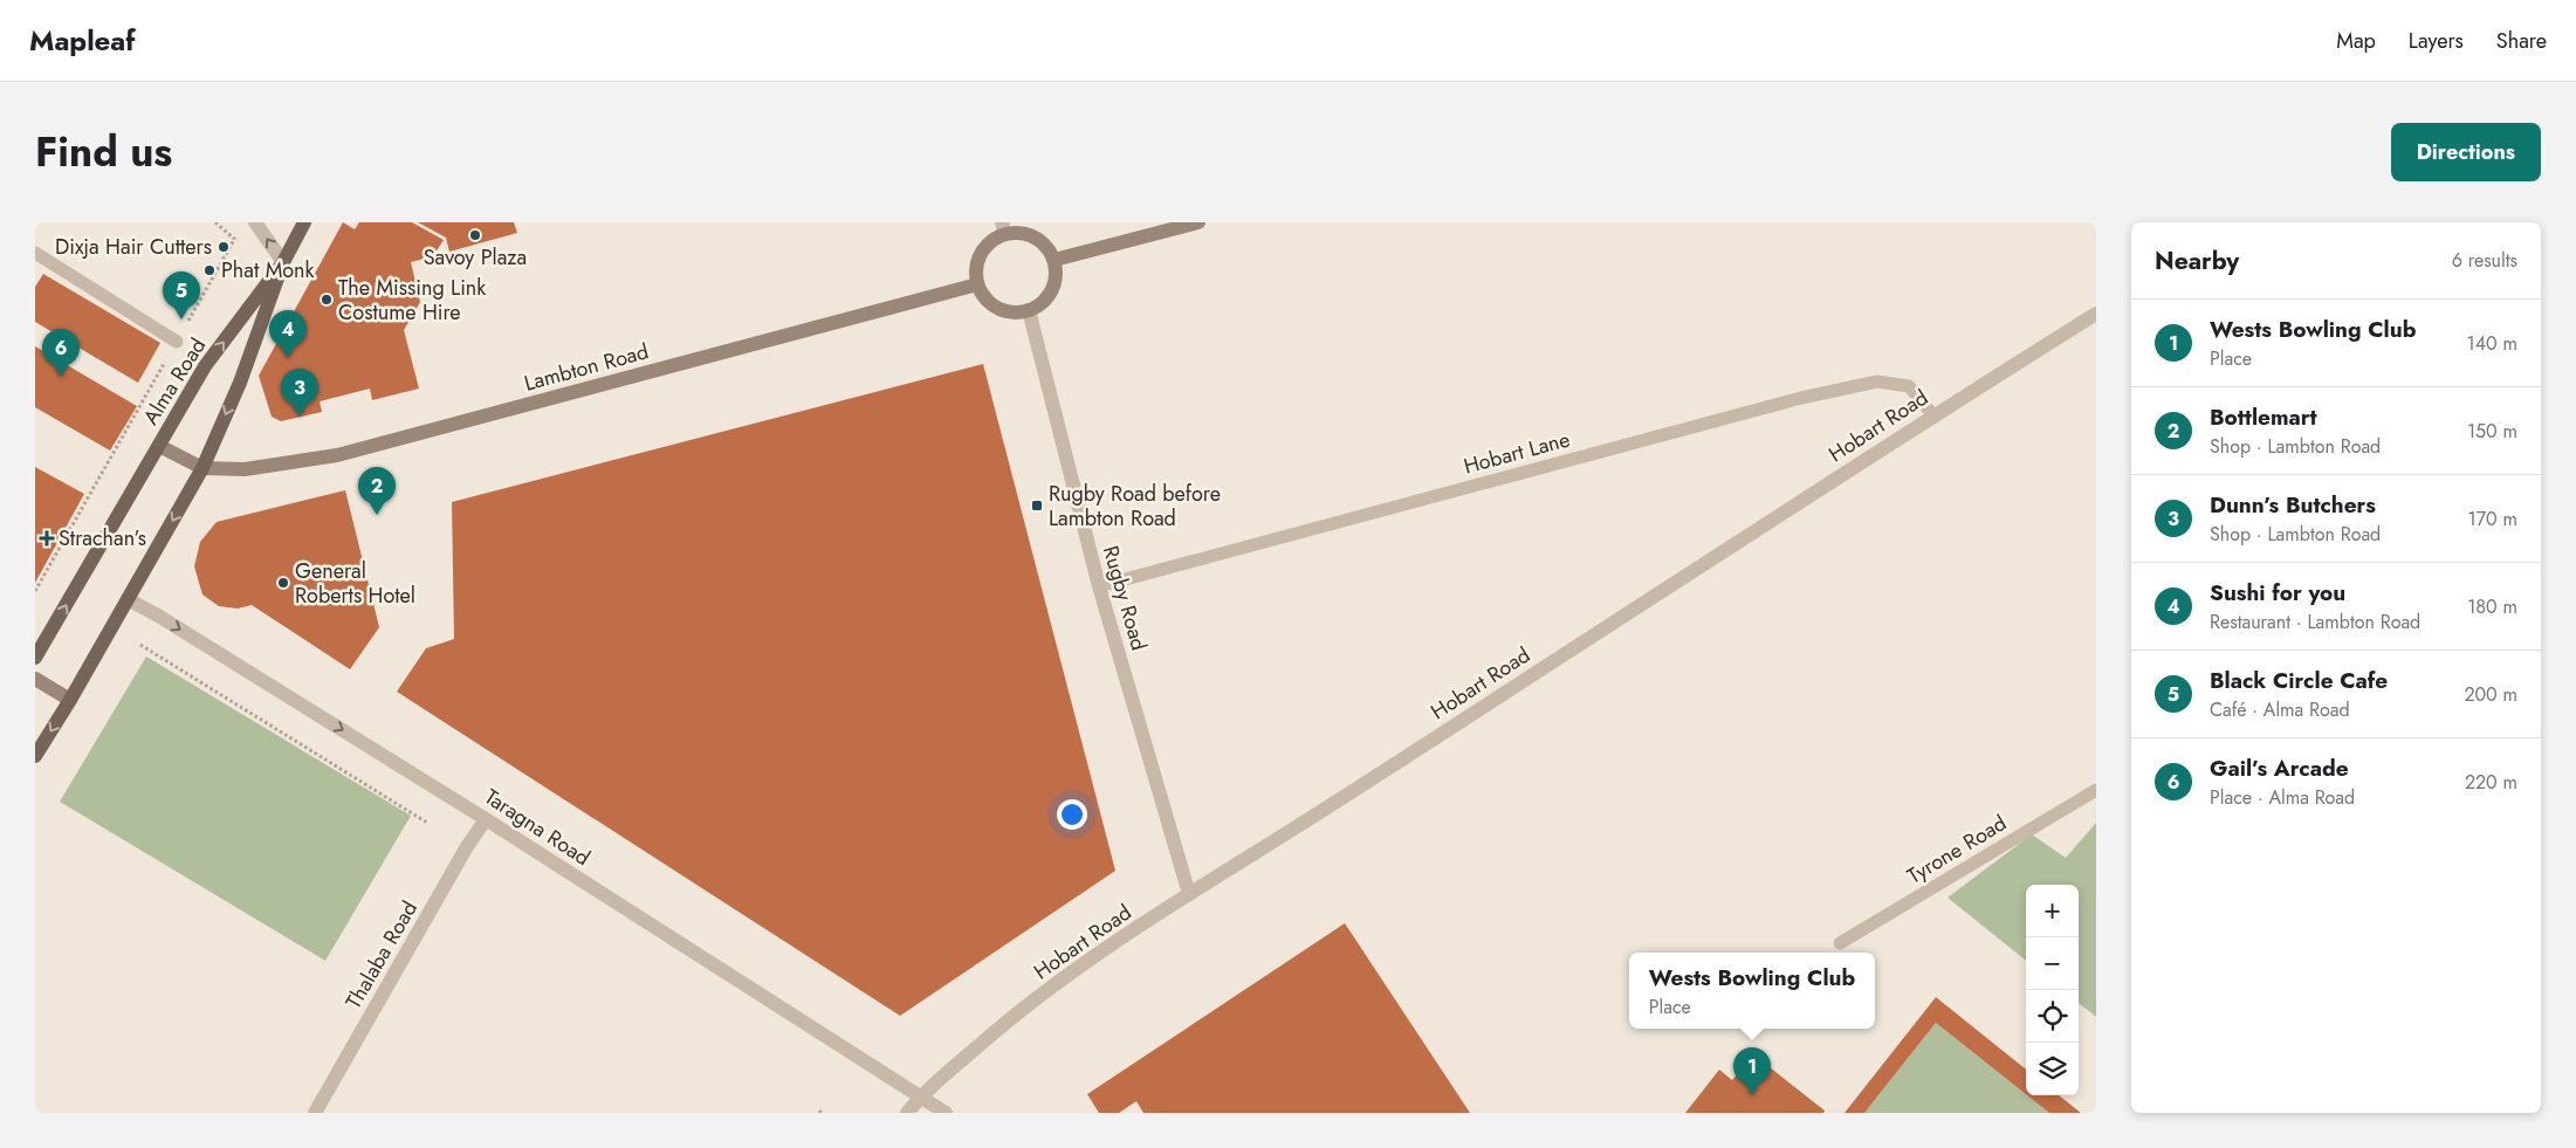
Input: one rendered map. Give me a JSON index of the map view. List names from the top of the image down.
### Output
{
  "streets": {
    "main road": ["Lambton Road", "Alma Road"],
    "street": [
      "Hobart Road",
      "Rugby Road",
      "Taragna Road",
      "Thalaba Road"
    ],
    "lane": ["Hobart Lane", "Tyrone Road"]
  },
  "crossings": [
    ["Lambton Road", "Alma Road"],
    ["Lambton Road", "Rugby Road"],
    ["Hobart Road", "Hobart Lane"],
    ["Hobart Road", "Rugby Road"],
    ["Hobart Road", "Taragna Road"],
    ["Hobart Lane", "Rugby Road"],
    ["Taragna Road", "Thalaba Road"]
  ],
  "one_way": ["Taragna Road"],
  "places": {
    "other": [
      "Savoy Plaza",
      "Dixja Hair Cutters",
      "Phat Monk",
      "The Missing Link Costume Hire",
      "General Roberts Hotel"
    ],
    "transit": ["Rugby Road before Lambton Road"],
    "health": ["Strachan’s"]
  },
  "page": {
    "header": "Mapleaf",
    "nav": ["Map", "Layers", "Share"],
    "title": "Find us",
    "buttons": "Directions",
    "heading": ["Nearby", "6 results"],
    "pins": [
      "5",
      "4",
      "6",
      "3",
      "2",
      "1"
    ],
    "list": [
      {
        "mark": "1",
        "name": "Wests Bowling Club",
        "note": "Place",
        "value": "140 m"
      },
      {
        "mark": "2",
        "name": "Bottlemart",
        "note": "Shop · Lambton Road",
        "value": "150 m"
      },
      {
        "mark": "3",
        "name": "Dunn’s Butchers",
        "note": "Shop · Lambton Road",
        "value": "170 m"
      },
      {
        "mark": "4",
        "name": "Sushi for you",
        "note": "Restaurant · Lambton Road",
        "value": "180 m"
      },
      {
        "mark": "5",
        "name": "Black Circle Cafe",
        "note": "Café · Alma Road",
        "value": "200 m"
      },
      {
        "mark": "6",
        "name": "Gail’s Arcade",
        "note": "Place · Alma Road",
        "value": "220 m"
      }
    ],
    "map_buttons": ["+", "−"],
    "popup": ["Wests Bowling Club", "Place"]
  }
}
